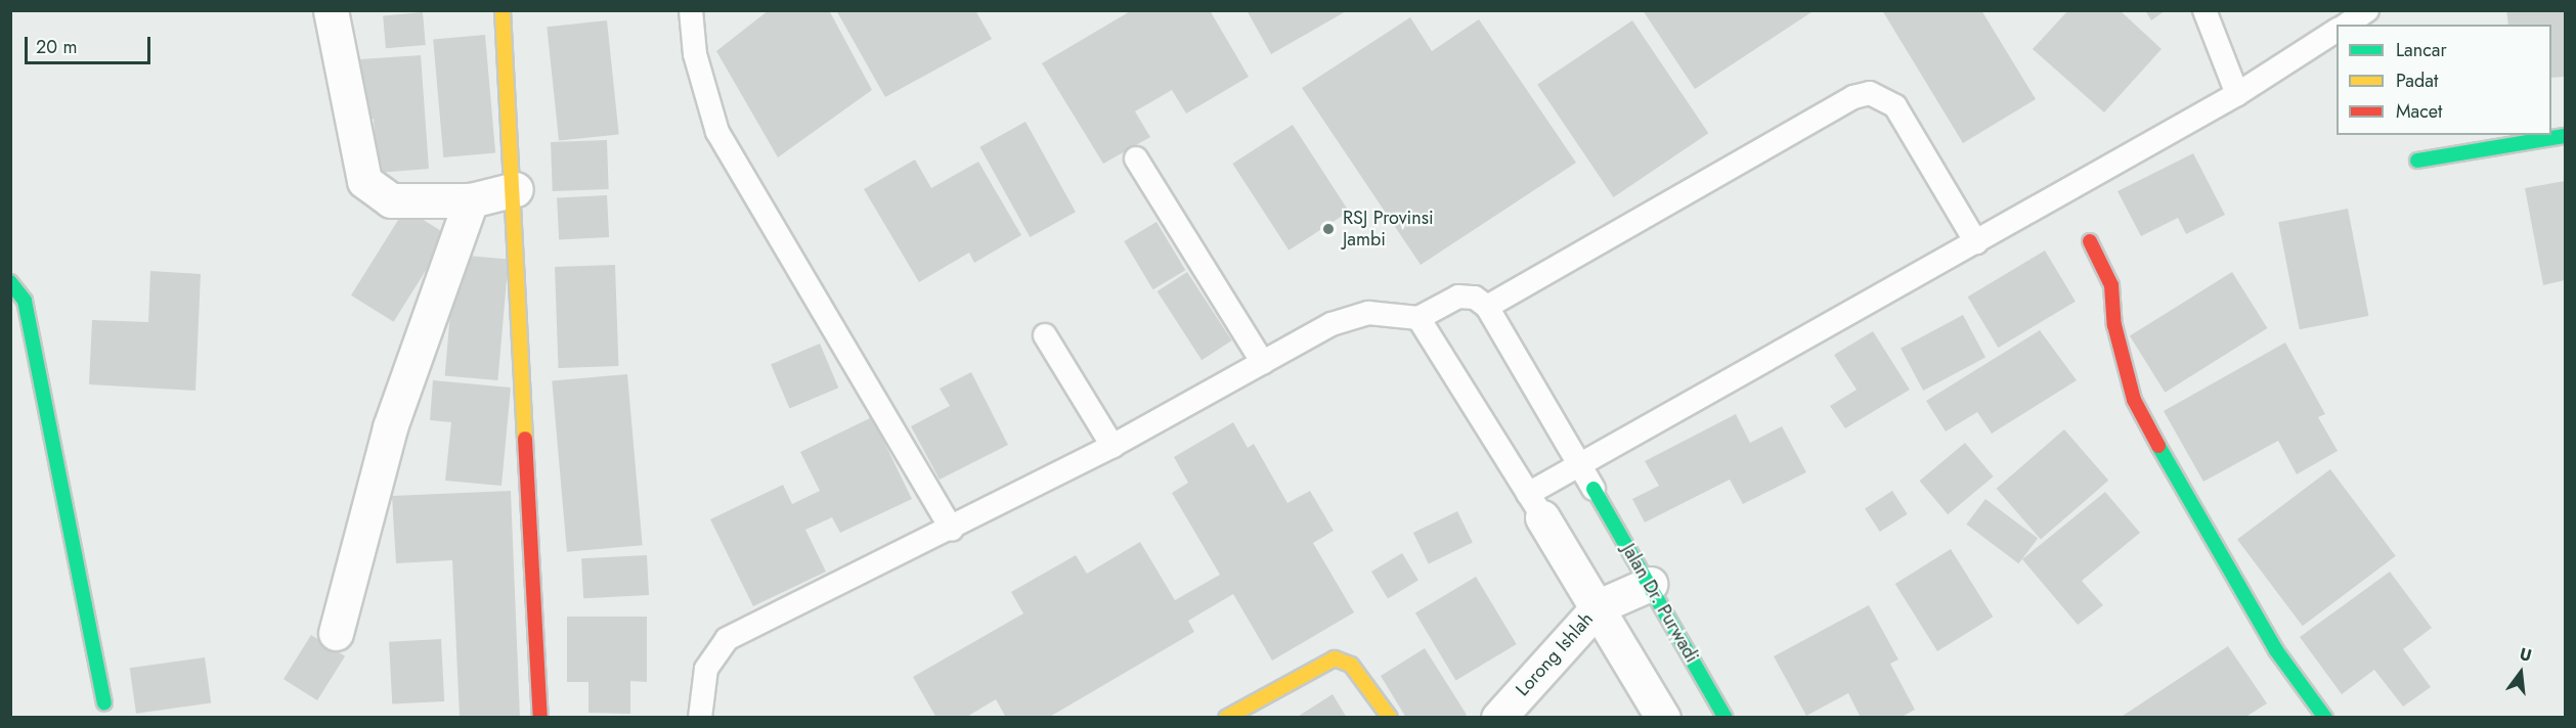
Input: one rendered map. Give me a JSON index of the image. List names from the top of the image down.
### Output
{
  "streets": {
    "street": ["Jalan Dr. Purwadi", "Lorong Ishlah"]
  },
  "crossings": [
    ["Jalan Dr. Purwadi", "Lorong Ishlah"]
  ],
  "places": ["RSJ Provinsi Jambi"],
  "legend": ["Lancar", "Padat", "Macet"],
  "scale_bar": "20 m",
  "north": "top"
}
